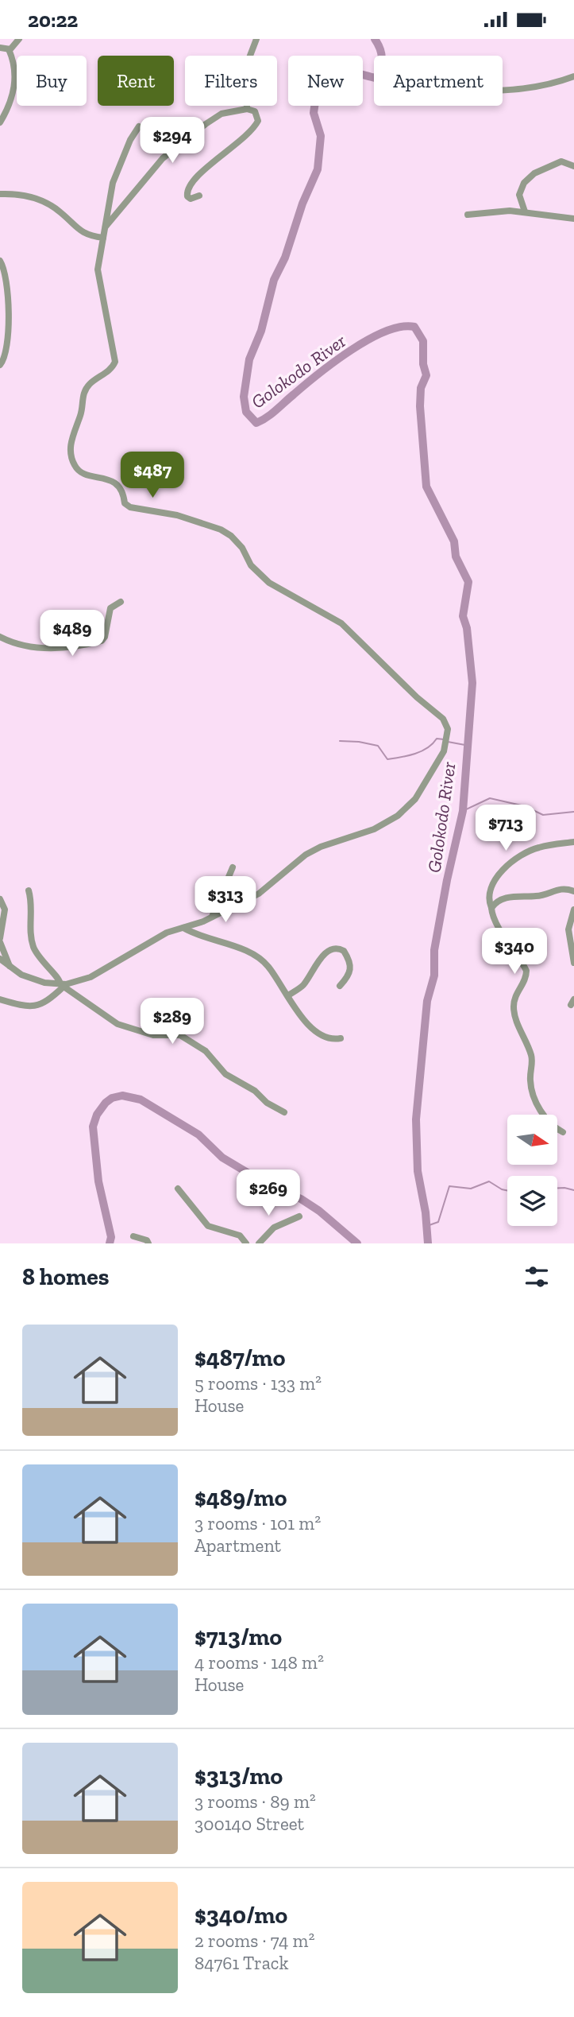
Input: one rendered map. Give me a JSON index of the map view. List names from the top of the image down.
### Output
{
  "water": ["Golokodo River"],
  "north": "right",
  "page": {
    "status": "20:22",
    "chip": [
      "Buy",
      "Rent",
      "Filters",
      "New",
      "Apartment"
    ],
    "price": [
      "$294",
      "$487",
      "$489",
      "$713",
      "$313",
      "$340",
      "$289",
      "$269"
    ],
    "heading": "8 homes",
    "list": [
      {
        "name": "$487/mo",
        "note": "5 rooms · 133 m² · House"
      },
      {
        "name": "$489/mo",
        "note": "3 rooms · 101 m² · Apartment"
      },
      {
        "name": "$713/mo",
        "note": "4 rooms · 148 m² · House"
      },
      {
        "name": "$313/mo",
        "note": "3 rooms · 89 m² · 300140 Street"
      },
      {
        "name": "$340/mo",
        "note": "2 rooms · 74 m² · 84761 Track"
      }
    ]
  }
}
